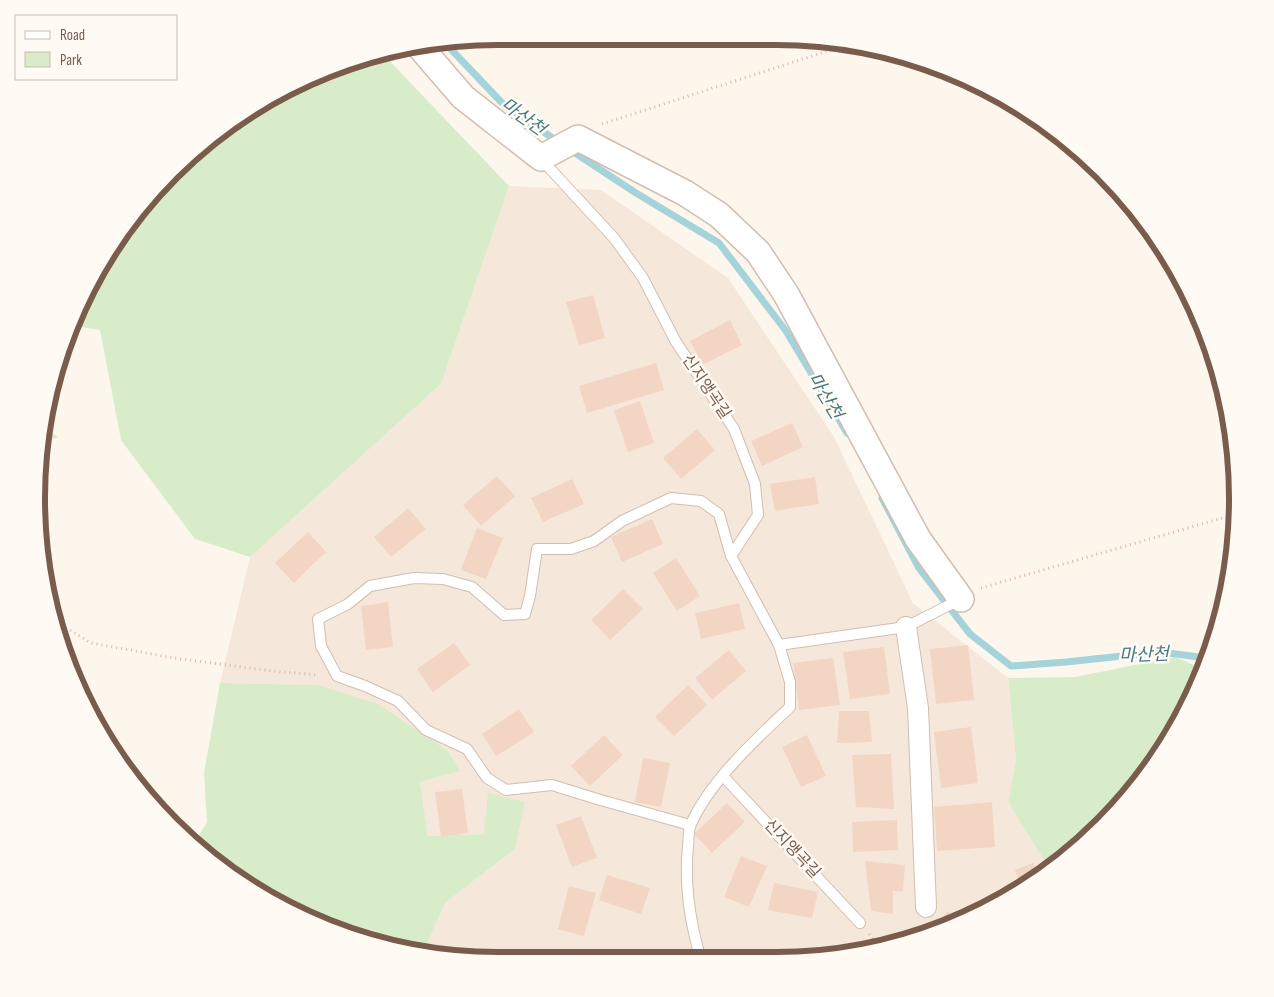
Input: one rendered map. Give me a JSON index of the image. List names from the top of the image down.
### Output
{
  "streets": {
    "street": ["신지앵곡길"]
  },
  "water": ["마산천"],
  "legend": ["Road", "Park"]
}
